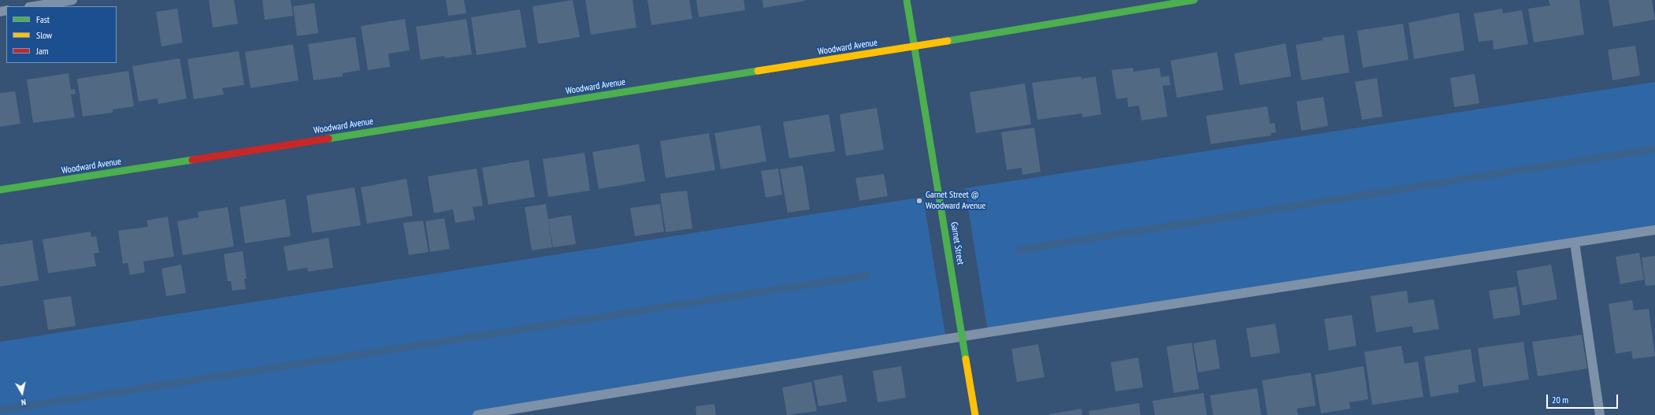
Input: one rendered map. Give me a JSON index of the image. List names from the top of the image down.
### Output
{
  "streets": {
    "street": ["Woodward Avenue", "Garnet Street"]
  },
  "crossings": [
    ["Woodward Avenue", "Garnet Street"]
  ],
  "places": ["Garnet Street @ Woodward Avenue"],
  "legend": ["Fast", "Slow", "Jam"],
  "scale_bar": "20 m",
  "north": "bottom"
}
